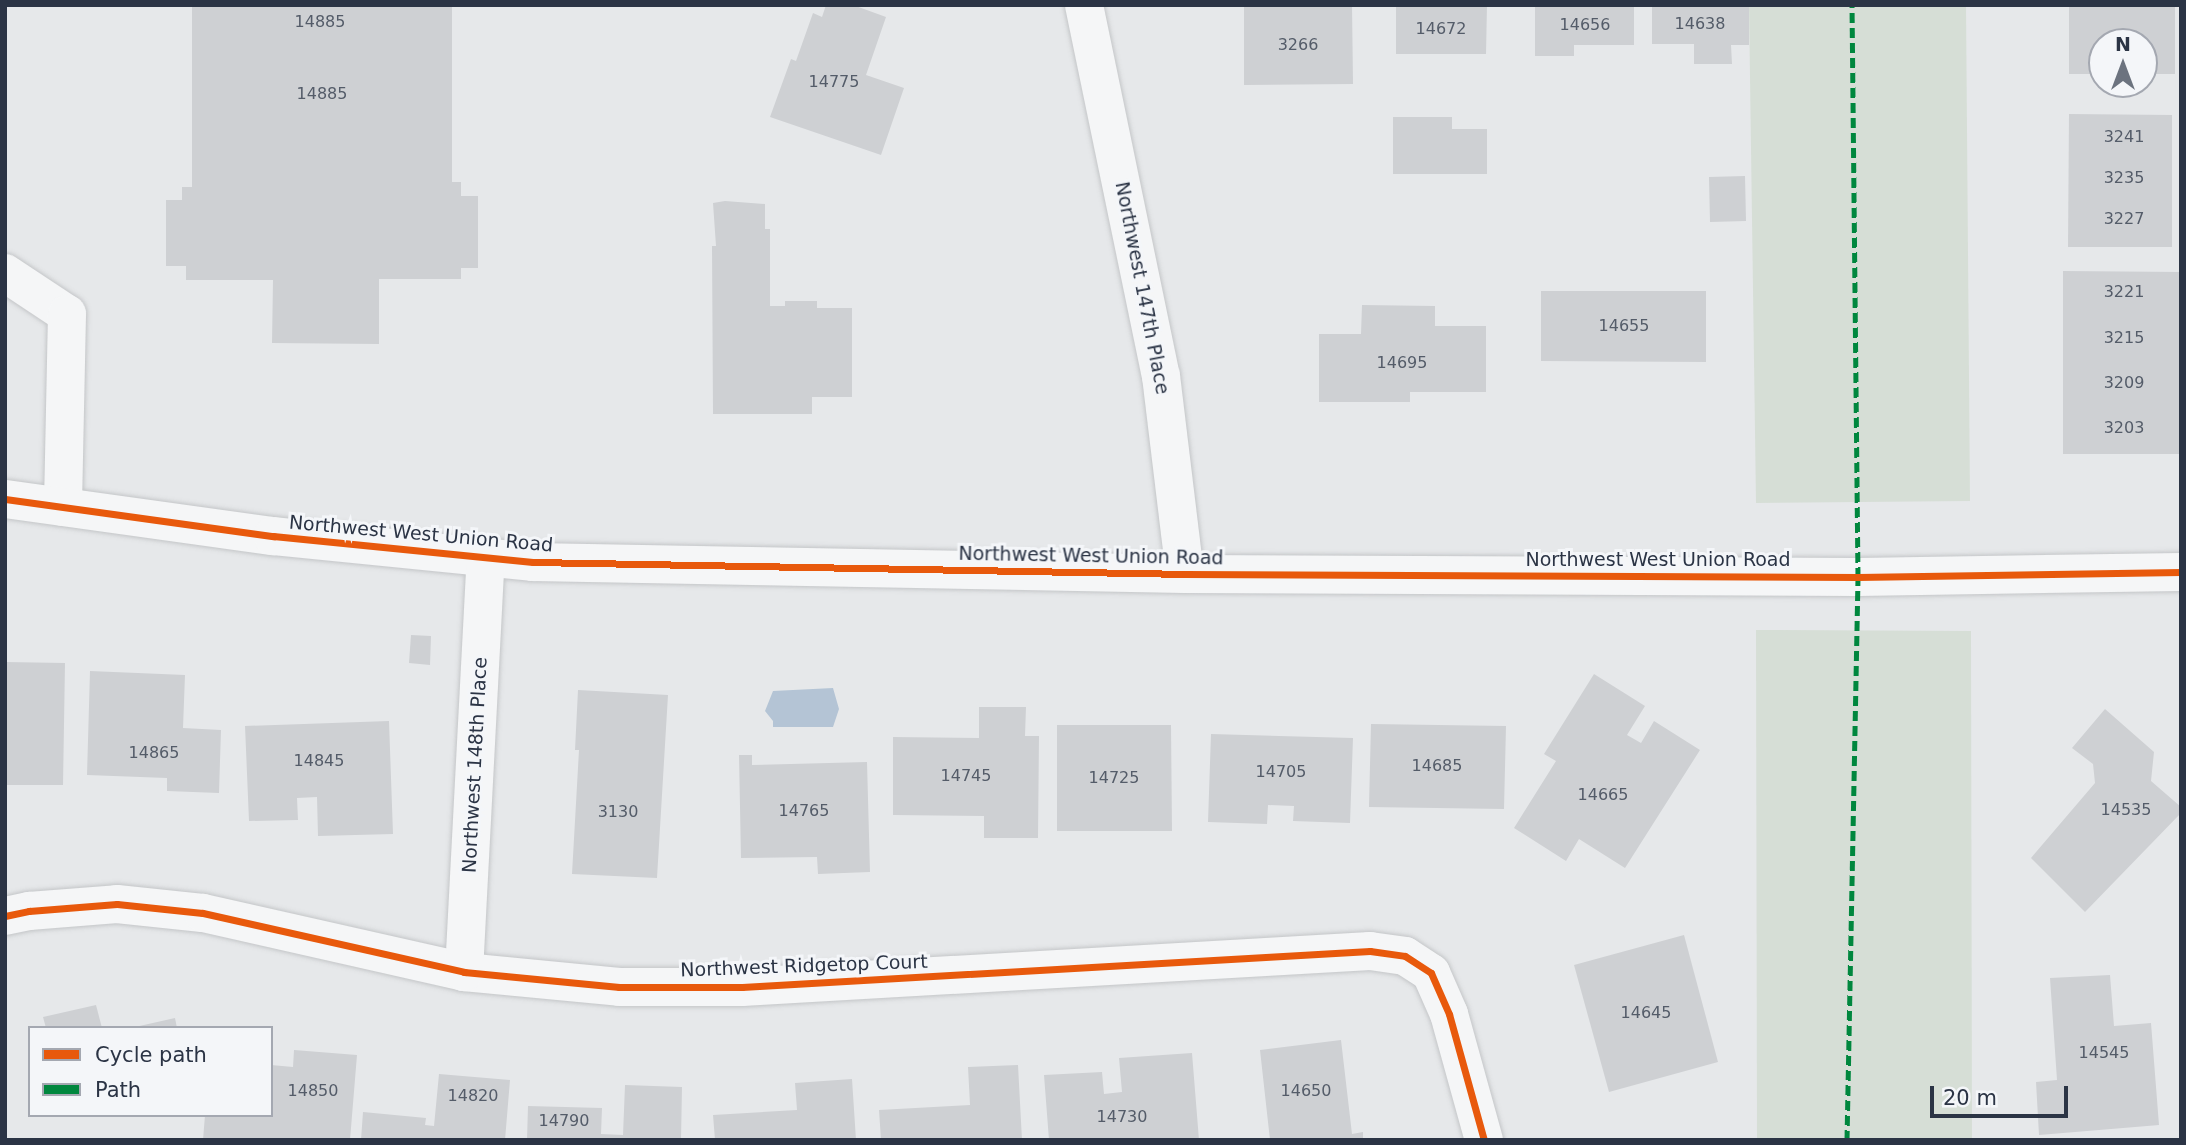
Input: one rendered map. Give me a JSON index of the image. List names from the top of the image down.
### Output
{
  "streets": {
    "street": [
      "Northwest 147th Place",
      "Northwest West Union Road",
      "Northwest 148th Place",
      "Northwest Ridgetop Court"
    ]
  },
  "crossings": [
    ["Northwest 147th Place", "Northwest West Union Road"],
    ["Northwest West Union Road", "Northwest 148th Place"],
    ["Northwest 148th Place", "Northwest Ridgetop Court"]
  ],
  "house_numbers": [
    "14885",
    "14638",
    "14656",
    "14672",
    "3266",
    "14775",
    "14885",
    "3241",
    "3235",
    "3227",
    "3221",
    "14655",
    "3215",
    "14695",
    "3209",
    "3203",
    "14865",
    "14845",
    "14685",
    "14705",
    "14745",
    "14725",
    "14665",
    "14535",
    "14765",
    "3130",
    "14645",
    "14545",
    "14850",
    "14650",
    "14820",
    "14730",
    "14790"
  ],
  "legend": ["Cycle path", "Path"],
  "scale_bar": "20 m",
  "north": "top"
}
